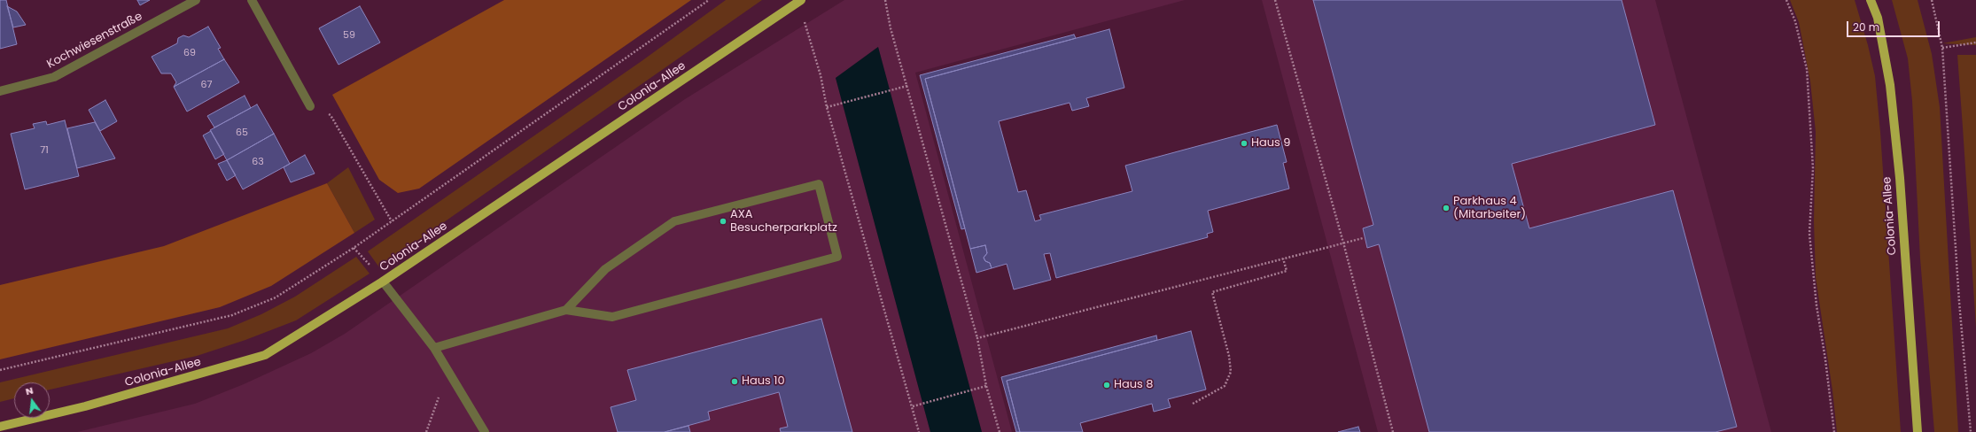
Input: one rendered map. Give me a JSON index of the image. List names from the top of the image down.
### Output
{
  "streets": {
    "main road": ["Colonia-Allee"],
    "street": ["Kochwiesenstraße"]
  },
  "places": [
    "Haus 9",
    "Parkhaus 4 (Mitarbeiter)",
    "AXA Besucherparkplatz",
    "Haus 10",
    "Haus 8"
  ],
  "house_numbers": [
    "59",
    "69",
    "67",
    "65",
    "71",
    "63"
  ],
  "scale_bar": "20 m",
  "north": "top"
}
